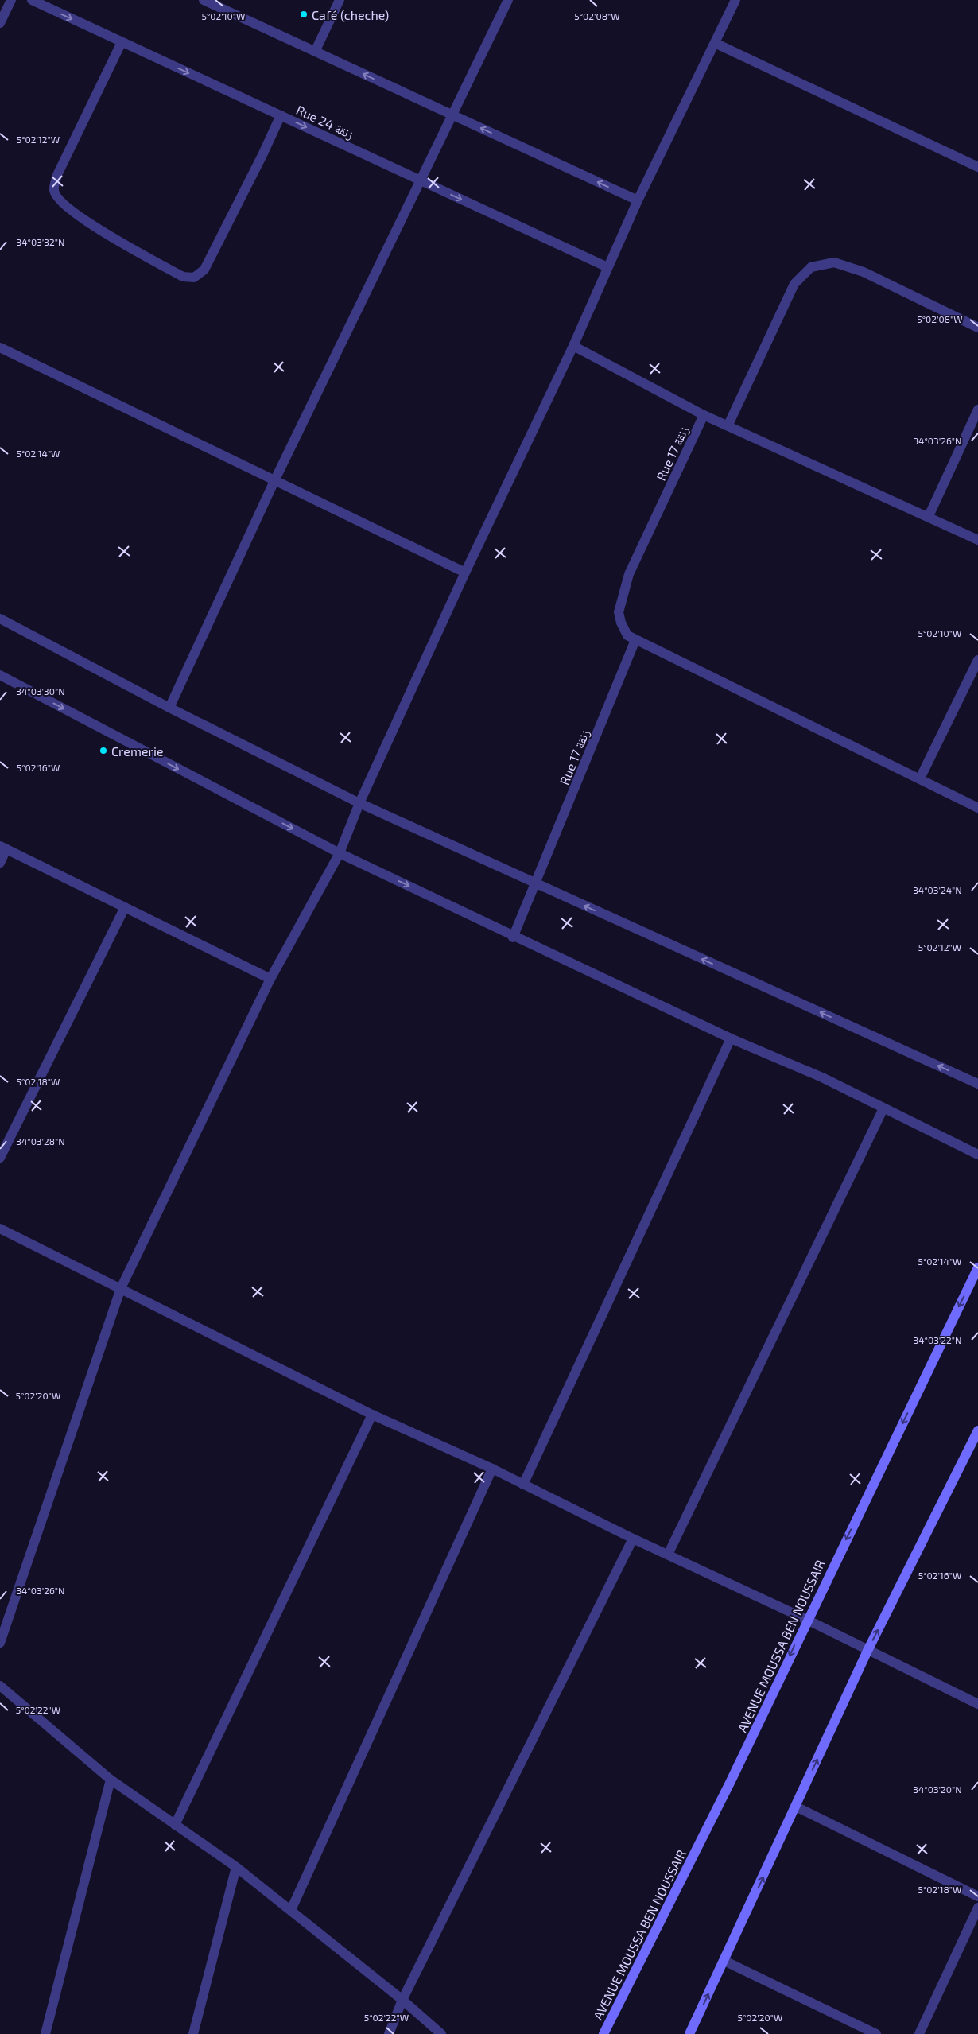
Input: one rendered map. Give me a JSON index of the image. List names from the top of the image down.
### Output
{
  "streets": {
    "street": ["Rue 24 زنقة", "Rue 17 زنقة", "AVENUE MOUSSA BEN NOUSSAIR"]
  },
  "places": ["Café (cheche)", "Cremerie"],
  "coordinates": [
    "5°02'10\"W",
    "5°02'08\"W",
    "5°02'12\"W",
    "34°03'32\"N",
    "34°03'26\"N",
    "5°02'14\"W",
    "34°03'30\"N",
    "5°02'16\"W",
    "34°03'24\"N",
    "5°02'18\"W",
    "34°03'28\"N",
    "34°03'22\"N",
    "5°02'20\"W",
    "5°02'22\"W",
    "34°03'20\"N"
  ]
}
